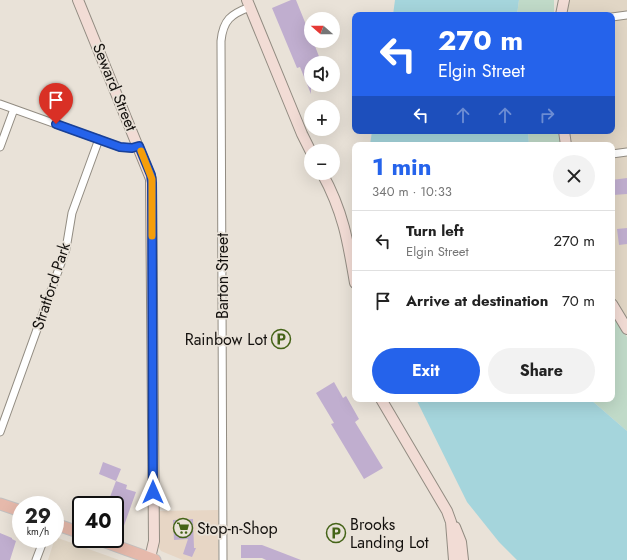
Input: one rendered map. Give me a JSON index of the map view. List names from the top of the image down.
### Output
{
  "streets": {
    "street": ["Seward Street", "Barton Street", "Stratford Park"]
  },
  "places": {
    "parking": ["Rainbow Lot", "Brooks Landing Lot"],
    "supermarket": ["Stop-n-Shop"]
  },
  "north": "left",
  "page": {
    "map_buttons": ["+", "−"],
    "turn": ["270 m", "Elgin Street"],
    "heading": ["1 min", "340 m · 10:33"],
    "list": [
      {
        "name": "Turn left",
        "note": "Elgin Street",
        "value": "270 m"
      },
      {
        "name": "Arrive at destination",
        "value": "70 m"
      }
    ],
    "buttons": ["Exit", "Share"],
    "speed": "29 km/h",
    "limit": "40"
  }
}
